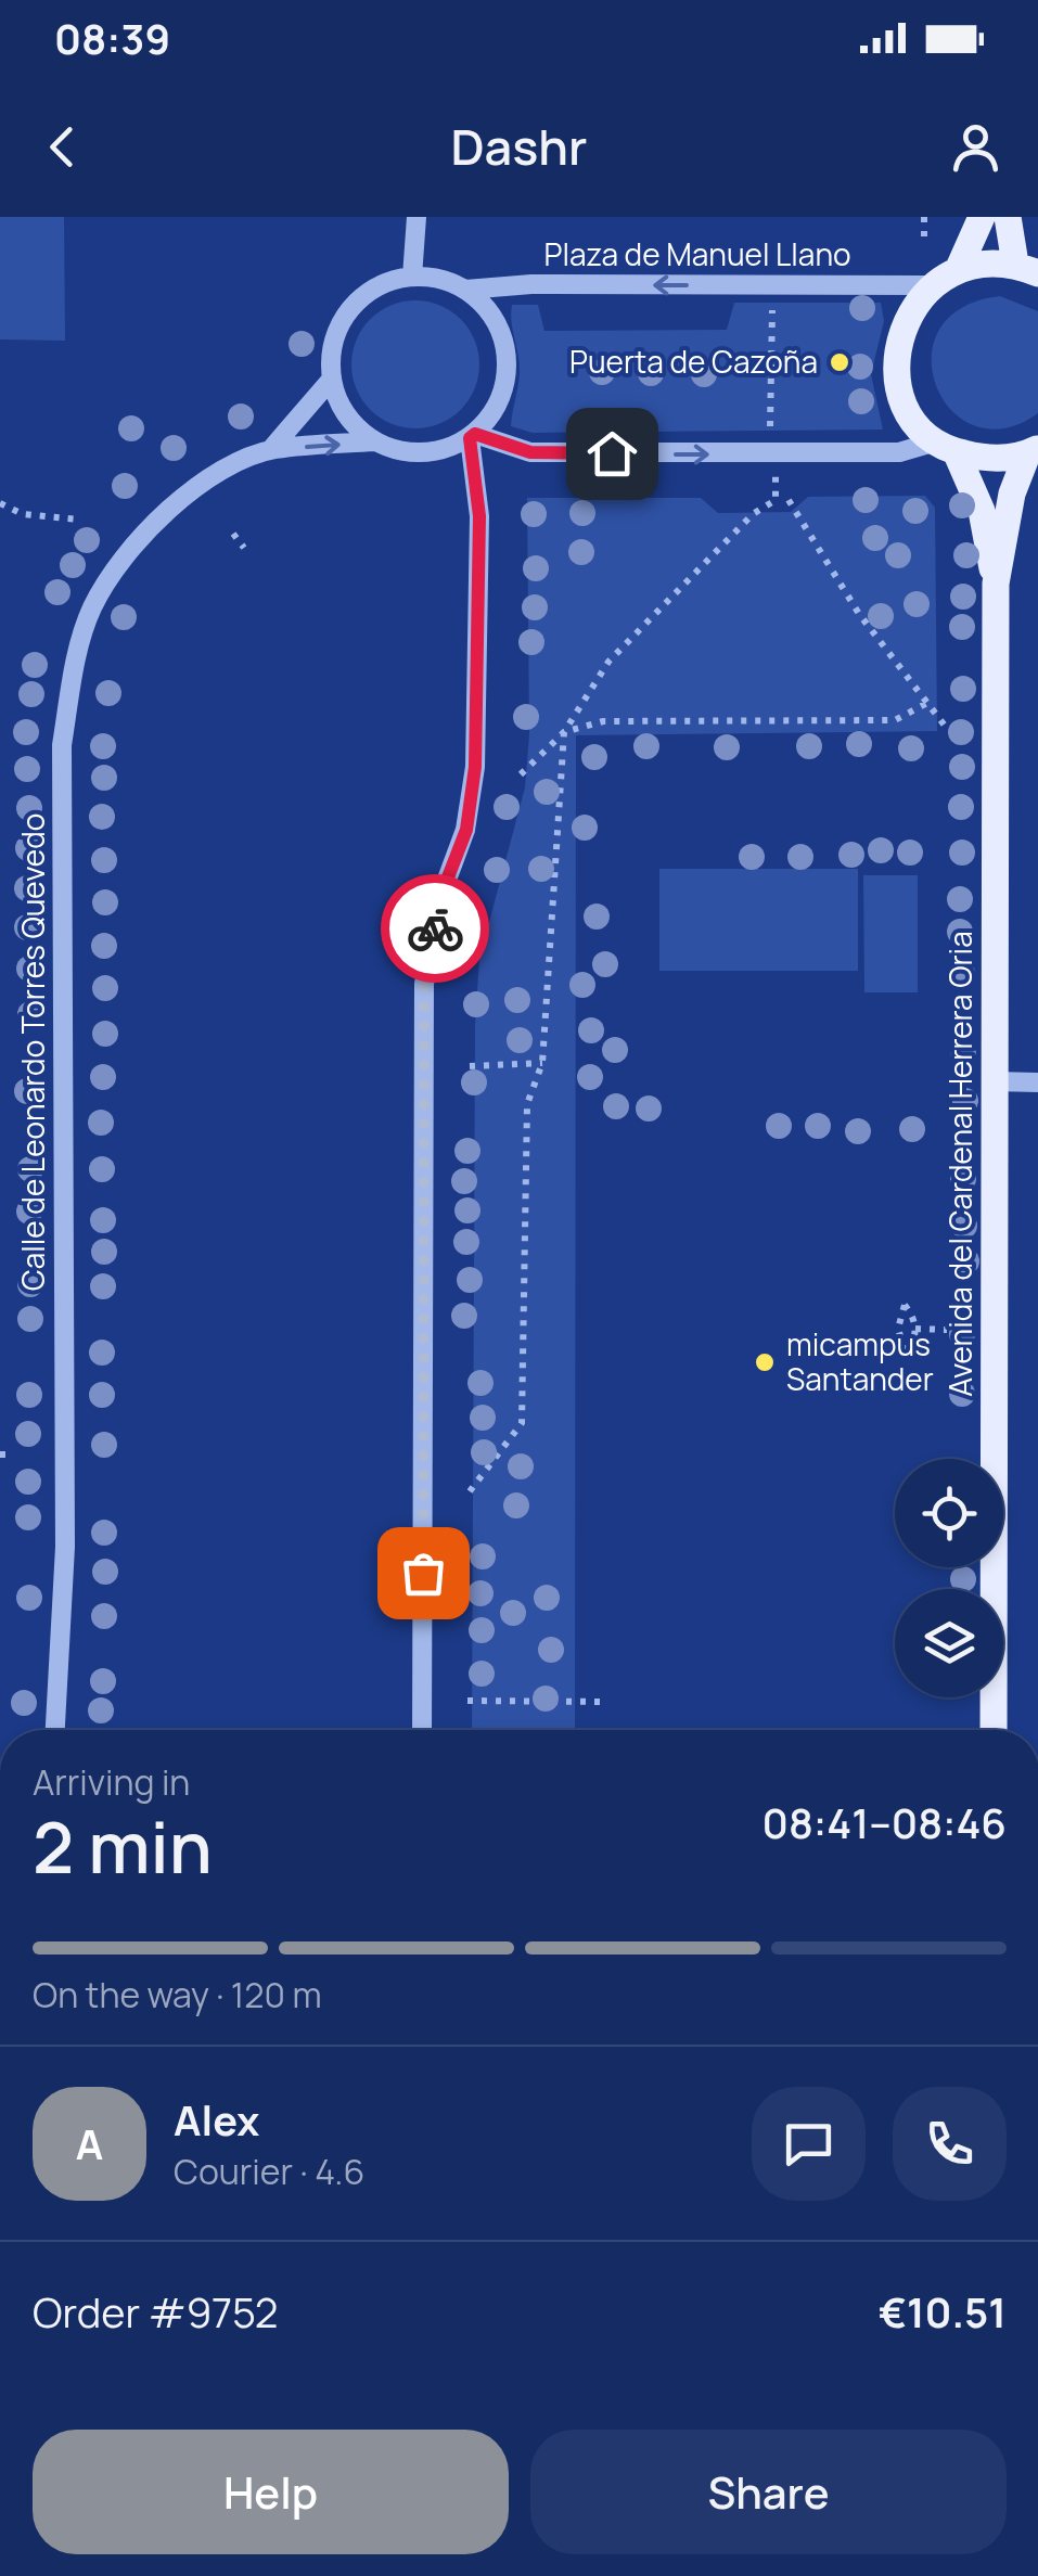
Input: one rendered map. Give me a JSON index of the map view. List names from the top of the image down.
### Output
{
  "streets": {
    "main road": ["Avenida del Cardenal Herrera Oria"],
    "street": ["Plaza de Manuel Llano", "Calle de Leonardo Torres Quevedo"]
  },
  "crossings": [
    ["Plaza de Manuel Llano", "Calle de Leonardo Torres Quevedo"]
  ],
  "places": ["Puerta de Cazoña", "micampus Santander"],
  "page": {
    "status": "08:39",
    "header": "Dashr",
    "heading": ["2 min", "Arriving in", "08:41–08:46"],
    "panel": [
      "Alex",
      "Courier · 4.6",
      "Order #9752",
      "€10.51"
    ],
    "bar": "On the way · 120 m",
    "round": "A",
    "buttons": ["Help", "Share"]
  }
}
